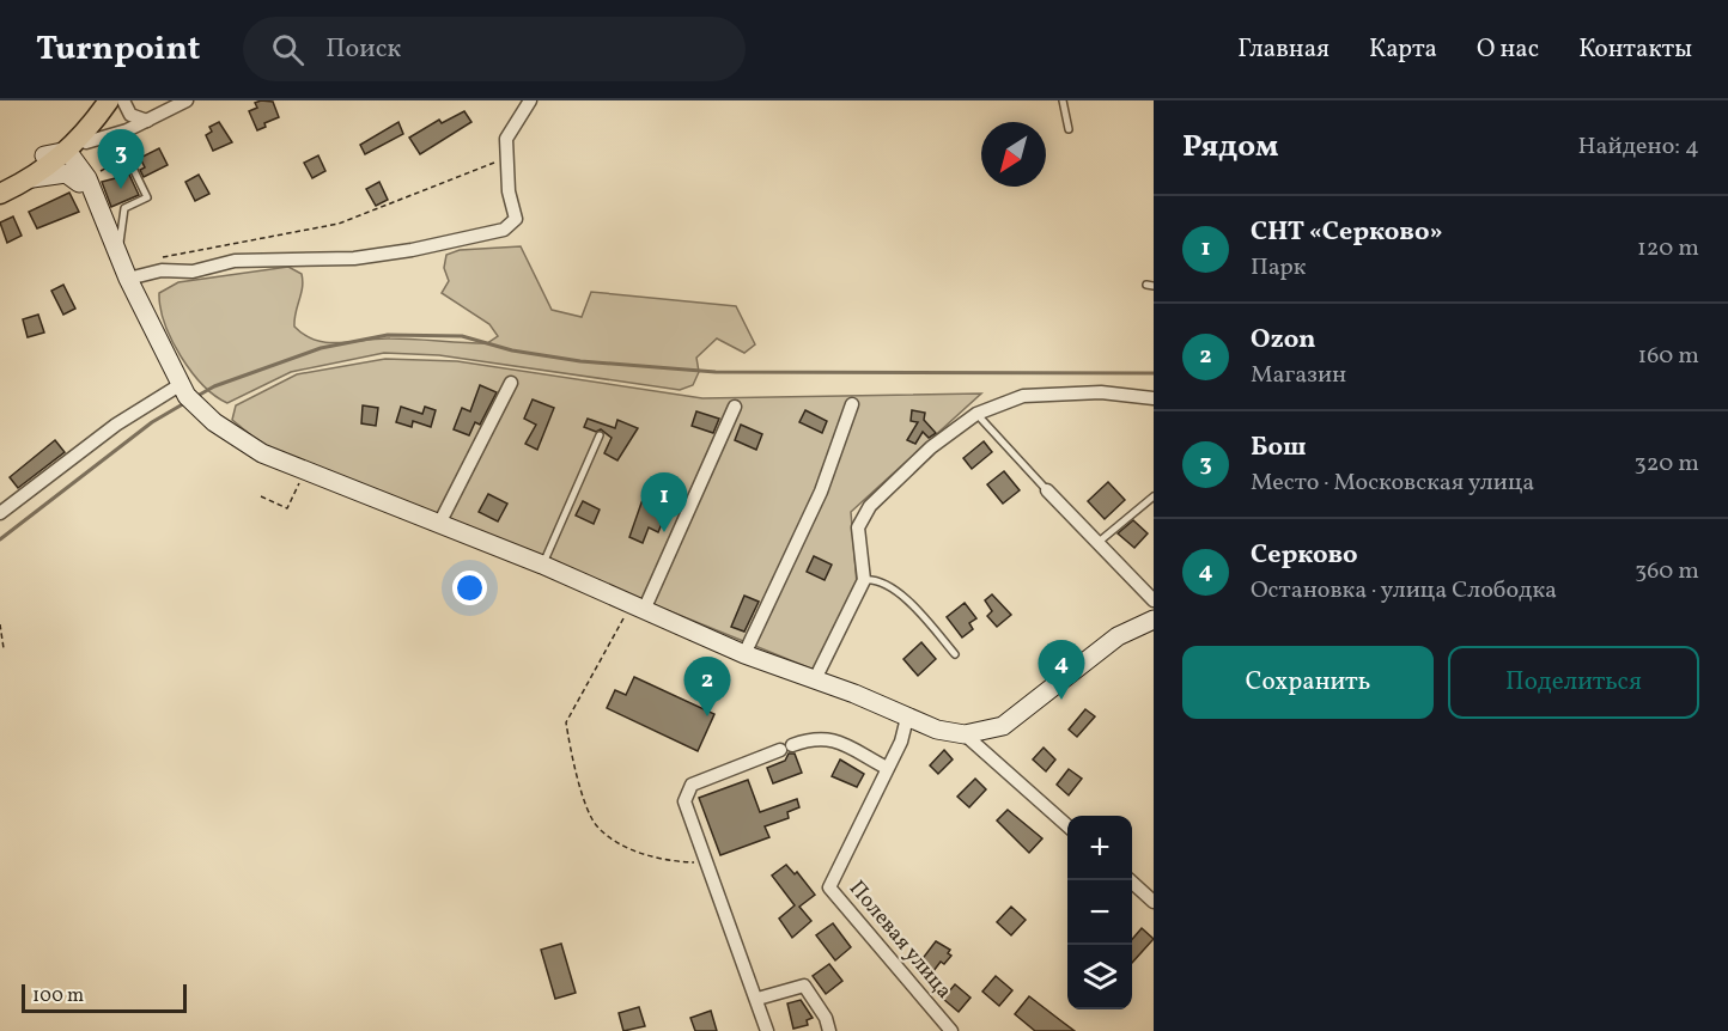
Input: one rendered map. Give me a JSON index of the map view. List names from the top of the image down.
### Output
{
  "streets": {
    "street": ["Полевая улица"]
  },
  "scale_bar": "100 m",
  "north": "bottom left",
  "page": {
    "header": "Turnpoint",
    "search": "Поиск",
    "nav": [
      "Главная",
      "Карта",
      "О нас",
      "Контакты"
    ],
    "heading": ["Рядом", "Найдено: 4"],
    "pins": [
      "3",
      "1",
      "4",
      "2"
    ],
    "list": [
      {
        "mark": "1",
        "name": "СНТ «Серково»",
        "note": "Парк",
        "value": "120 m"
      },
      {
        "mark": "2",
        "name": "Ozon",
        "note": "Магазин",
        "value": "160 m"
      },
      {
        "mark": "3",
        "name": "Бош",
        "note": "Место · Московская улица",
        "value": "320 m"
      },
      {
        "mark": "4",
        "name": "Серково",
        "note": "Остановка · улица Слободка",
        "value": "360 m"
      }
    ],
    "buttons": ["Сохранить", "Поделиться"],
    "map_buttons": ["+", "−"],
    "scale": "100 m"
  }
}
